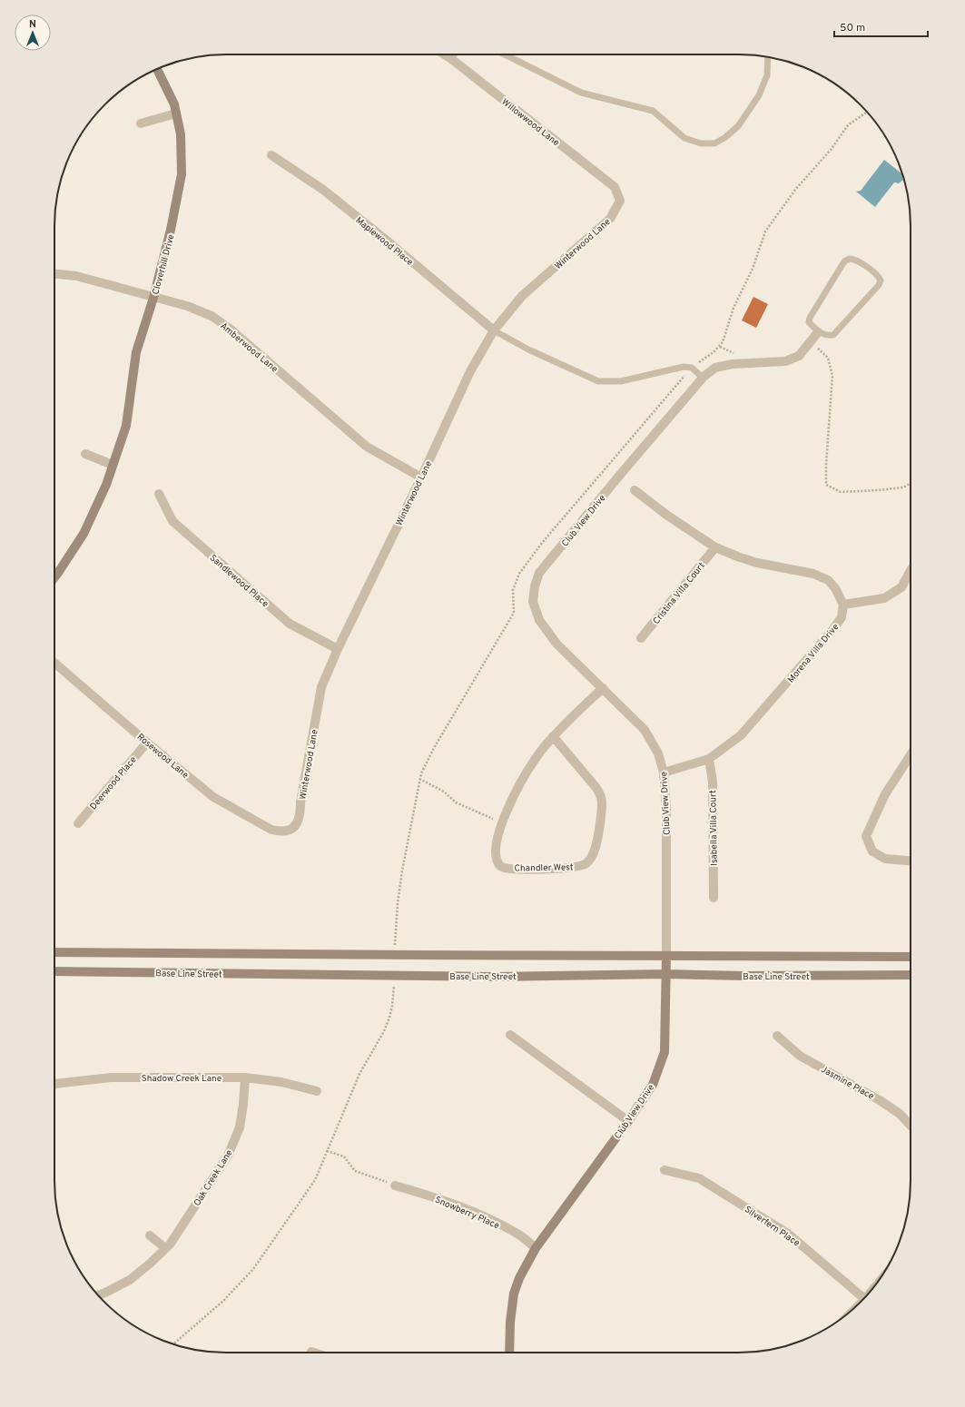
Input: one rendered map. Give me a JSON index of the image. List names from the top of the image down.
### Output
{
  "streets": {
    "main road": ["Cloverhill Drive", "Club View Drive", "Base Line Street"],
    "street": [
      "Willowwood Lane",
      "Maplewood Place",
      "Winterwood Lane",
      "Amberwood Lane",
      "Sandlewood Place",
      "Cristina Villa Court",
      "Morena Villa Drive",
      "Rosewood Lane",
      "Deerwood Place",
      "Isabella Villa Court",
      "Chandler West",
      "Shadow Creek Lane",
      "Jasmine Place",
      "Oak Creek Lane",
      "Snowberry Place",
      "Silverfern Place"
    ]
  },
  "crossings": [
    ["Willowwood Lane", "Winterwood Lane"],
    ["Maplewood Place", "Winterwood Lane"],
    ["Winterwood Lane", "Amberwood Lane"],
    ["Winterwood Lane", "Sandlewood Place"],
    ["Winterwood Lane", "Rosewood Lane"],
    ["Cloverhill Drive", "Amberwood Lane"],
    ["Club View Drive", "Morena Villa Drive"],
    ["Club View Drive", "Chandler West"],
    ["Club View Drive", "Base Line Street"],
    ["Club View Drive", "Snowberry Place"],
    ["Morena Villa Drive", "Isabella Villa Court"],
    ["Rosewood Lane", "Deerwood Place"],
    ["Shadow Creek Lane", "Oak Creek Lane"]
  ],
  "scale_bar": "50 m",
  "north": "top"
}
